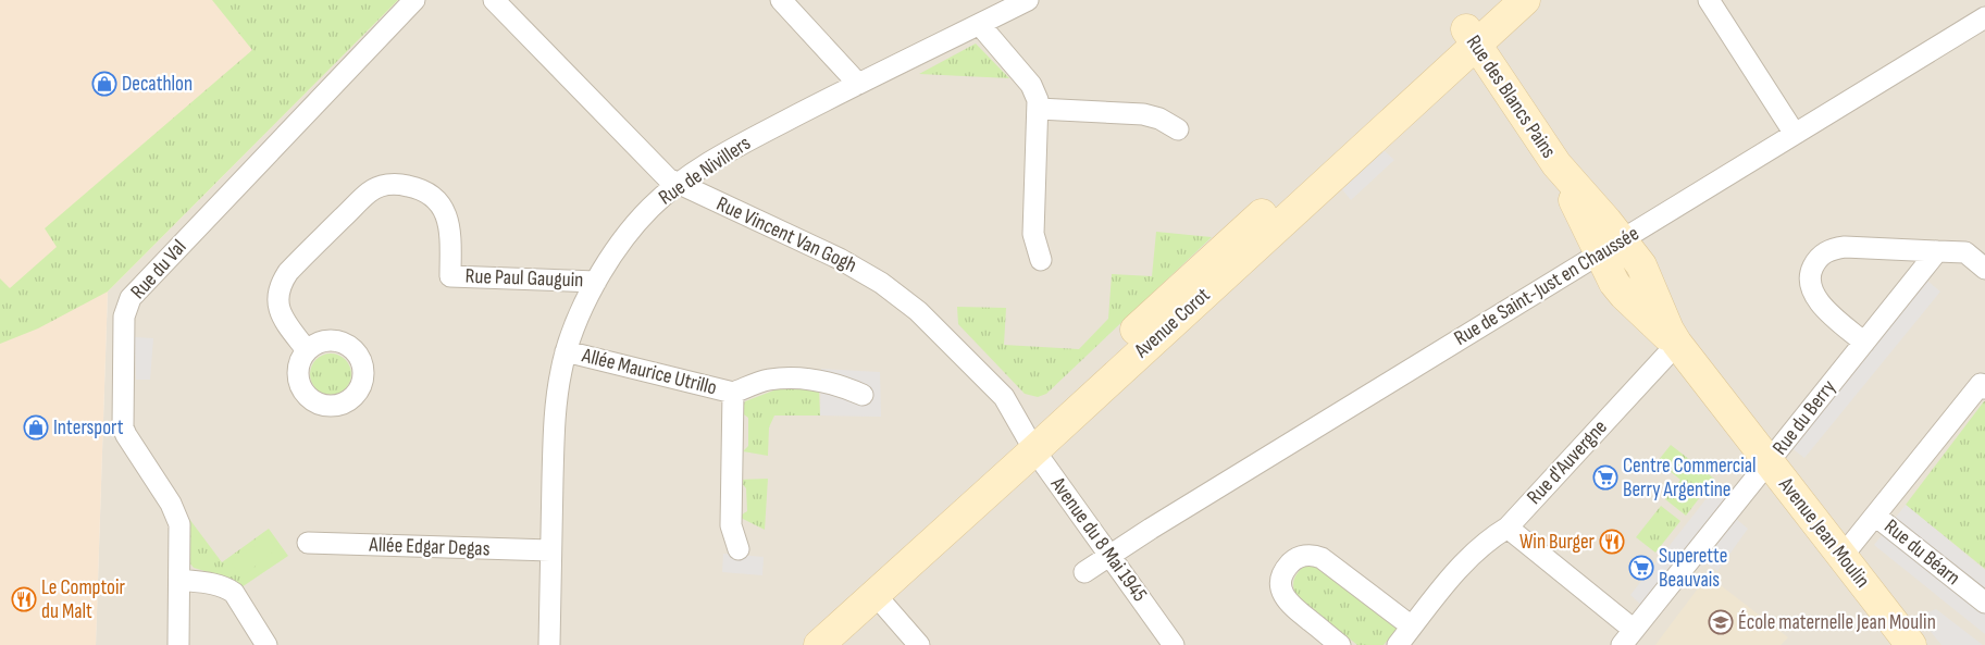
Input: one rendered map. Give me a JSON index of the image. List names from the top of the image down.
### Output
{
  "streets": {
    "street": [
      "Rue des Blancs Pains",
      "Rue de Nivillers",
      "Rue Vincent Van Gogh",
      "Rue du Val",
      "Rue Paul Gauguin",
      "Rue de Saint-Just en Chaussée",
      "Avenue Corot",
      "Allée Maurice Utrillo",
      "Rue du Berry",
      "Rue d'Auvergne",
      "Avenue Jean Moulin",
      "Avenue du 8 Mai 1945",
      "Allée Edgar Degas",
      "Rue du Béarn"
    ]
  },
  "crossings": [
    ["Rue des Blancs Pains", "Rue de Saint-Just en Chaussée"],
    ["Rue des Blancs Pains", "Avenue Corot"],
    ["Rue des Blancs Pains", "Avenue Jean Moulin"],
    ["Rue de Nivillers", "Rue Vincent Van Gogh"],
    ["Rue de Nivillers", "Rue Paul Gauguin"],
    ["Rue de Nivillers", "Allée Maurice Utrillo"],
    ["Rue de Nivillers", "Allée Edgar Degas"],
    ["Rue Vincent Van Gogh", "Avenue Corot"],
    ["Rue Vincent Van Gogh", "Avenue du 8 Mai 1945"],
    ["Rue de Saint-Just en Chaussée", "Avenue Jean Moulin"],
    ["Rue de Saint-Just en Chaussée", "Avenue du 8 Mai 1945"],
    ["Avenue Corot", "Avenue du 8 Mai 1945"],
    ["Rue du Berry", "Avenue Jean Moulin"],
    ["Rue d'Auvergne", "Avenue Jean Moulin"],
    ["Avenue Jean Moulin", "Rue du Béarn"]
  ],
  "places": {
    "shop": ["Decathlon", "Intersport"],
    "supermarket": ["Centre Commercial Berry Argentine", "Superette Beauvais"],
    "restaurant": ["Win Burger", "Le Comptoir du Malt"],
    "school or university": ["École maternelle Jean Moulin"]
  }
}
